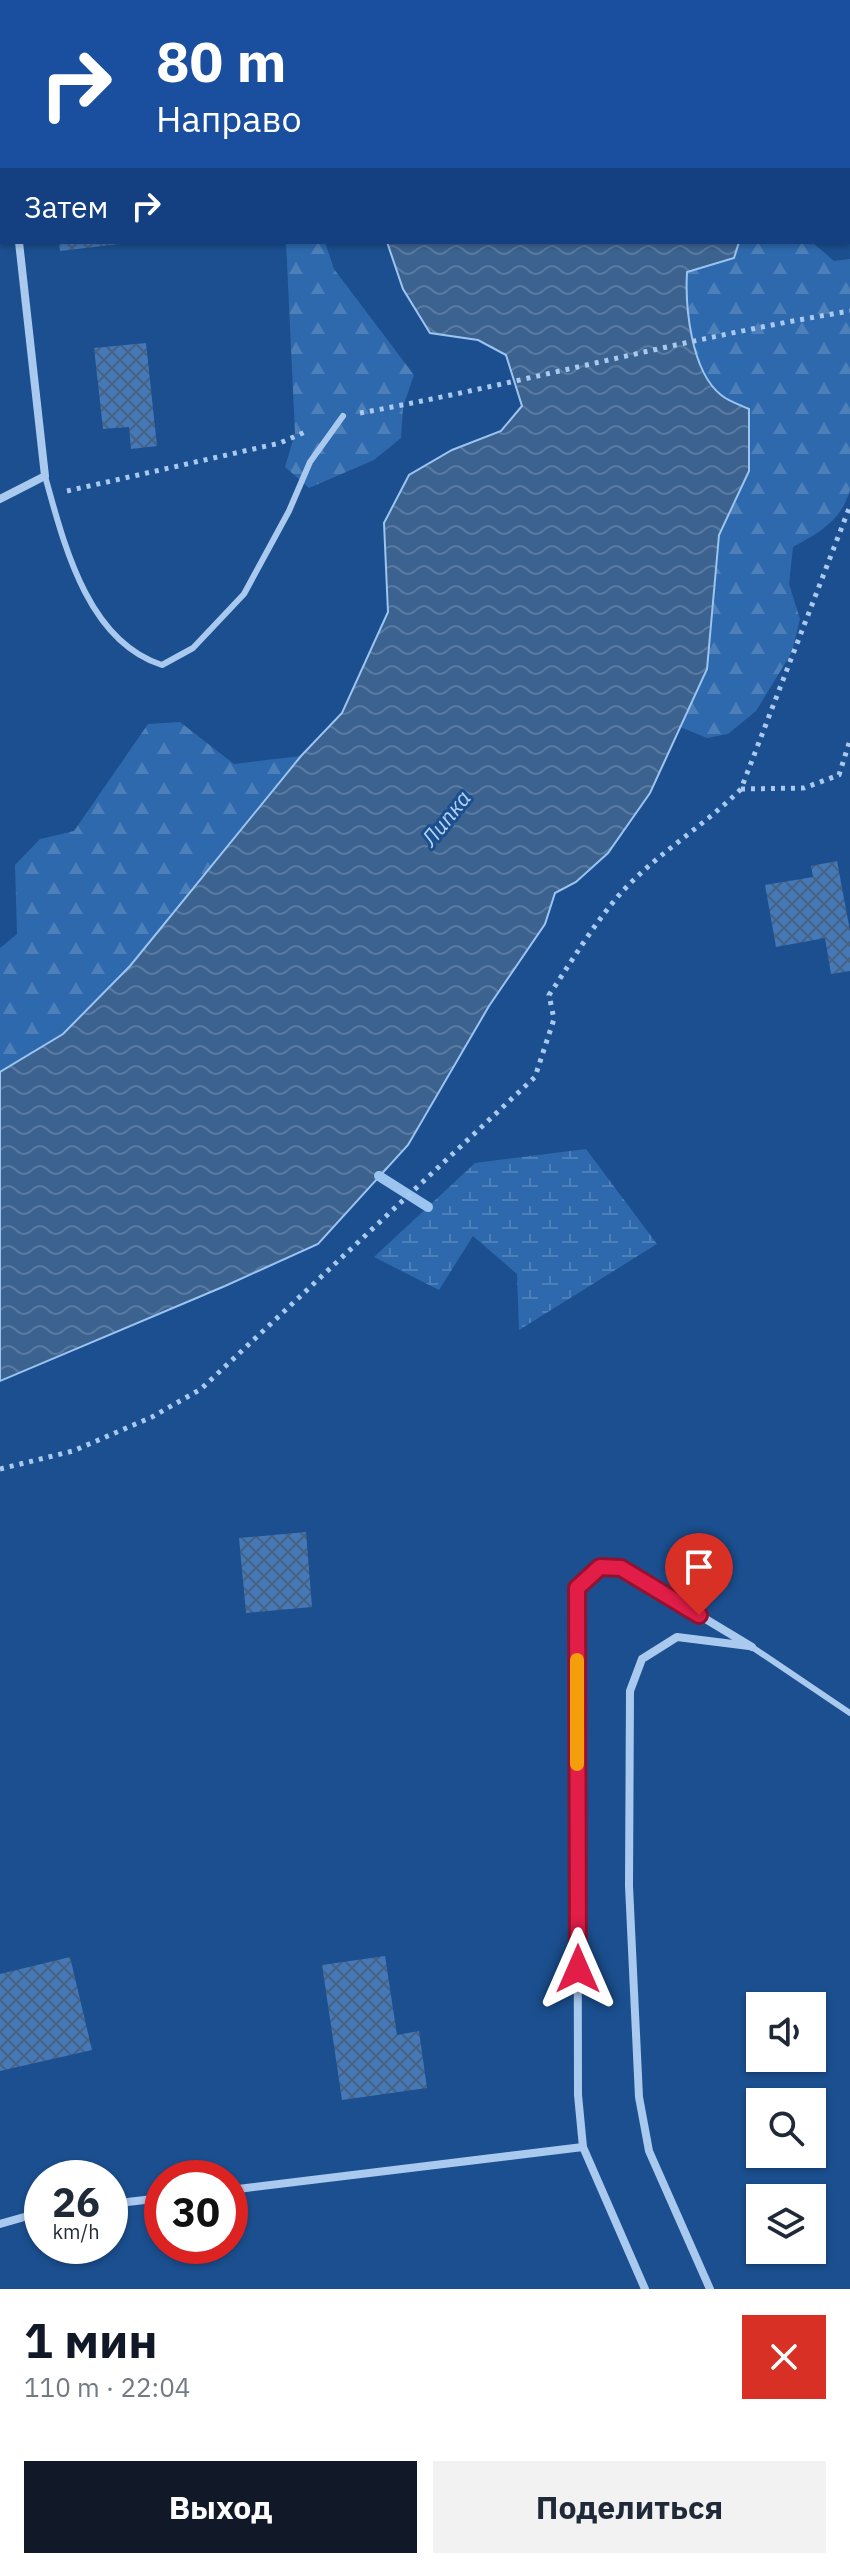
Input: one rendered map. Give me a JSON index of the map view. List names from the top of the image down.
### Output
{
  "water": ["Липка"],
  "page": {
    "turn": ["80 m", "Направо"],
    "then": "Затем",
    "speed": "26 km/h",
    "limit": "30",
    "heading": ["1 мин", "110 m · 22:04"],
    "buttons": ["Выход", "Поделиться"]
  }
}
